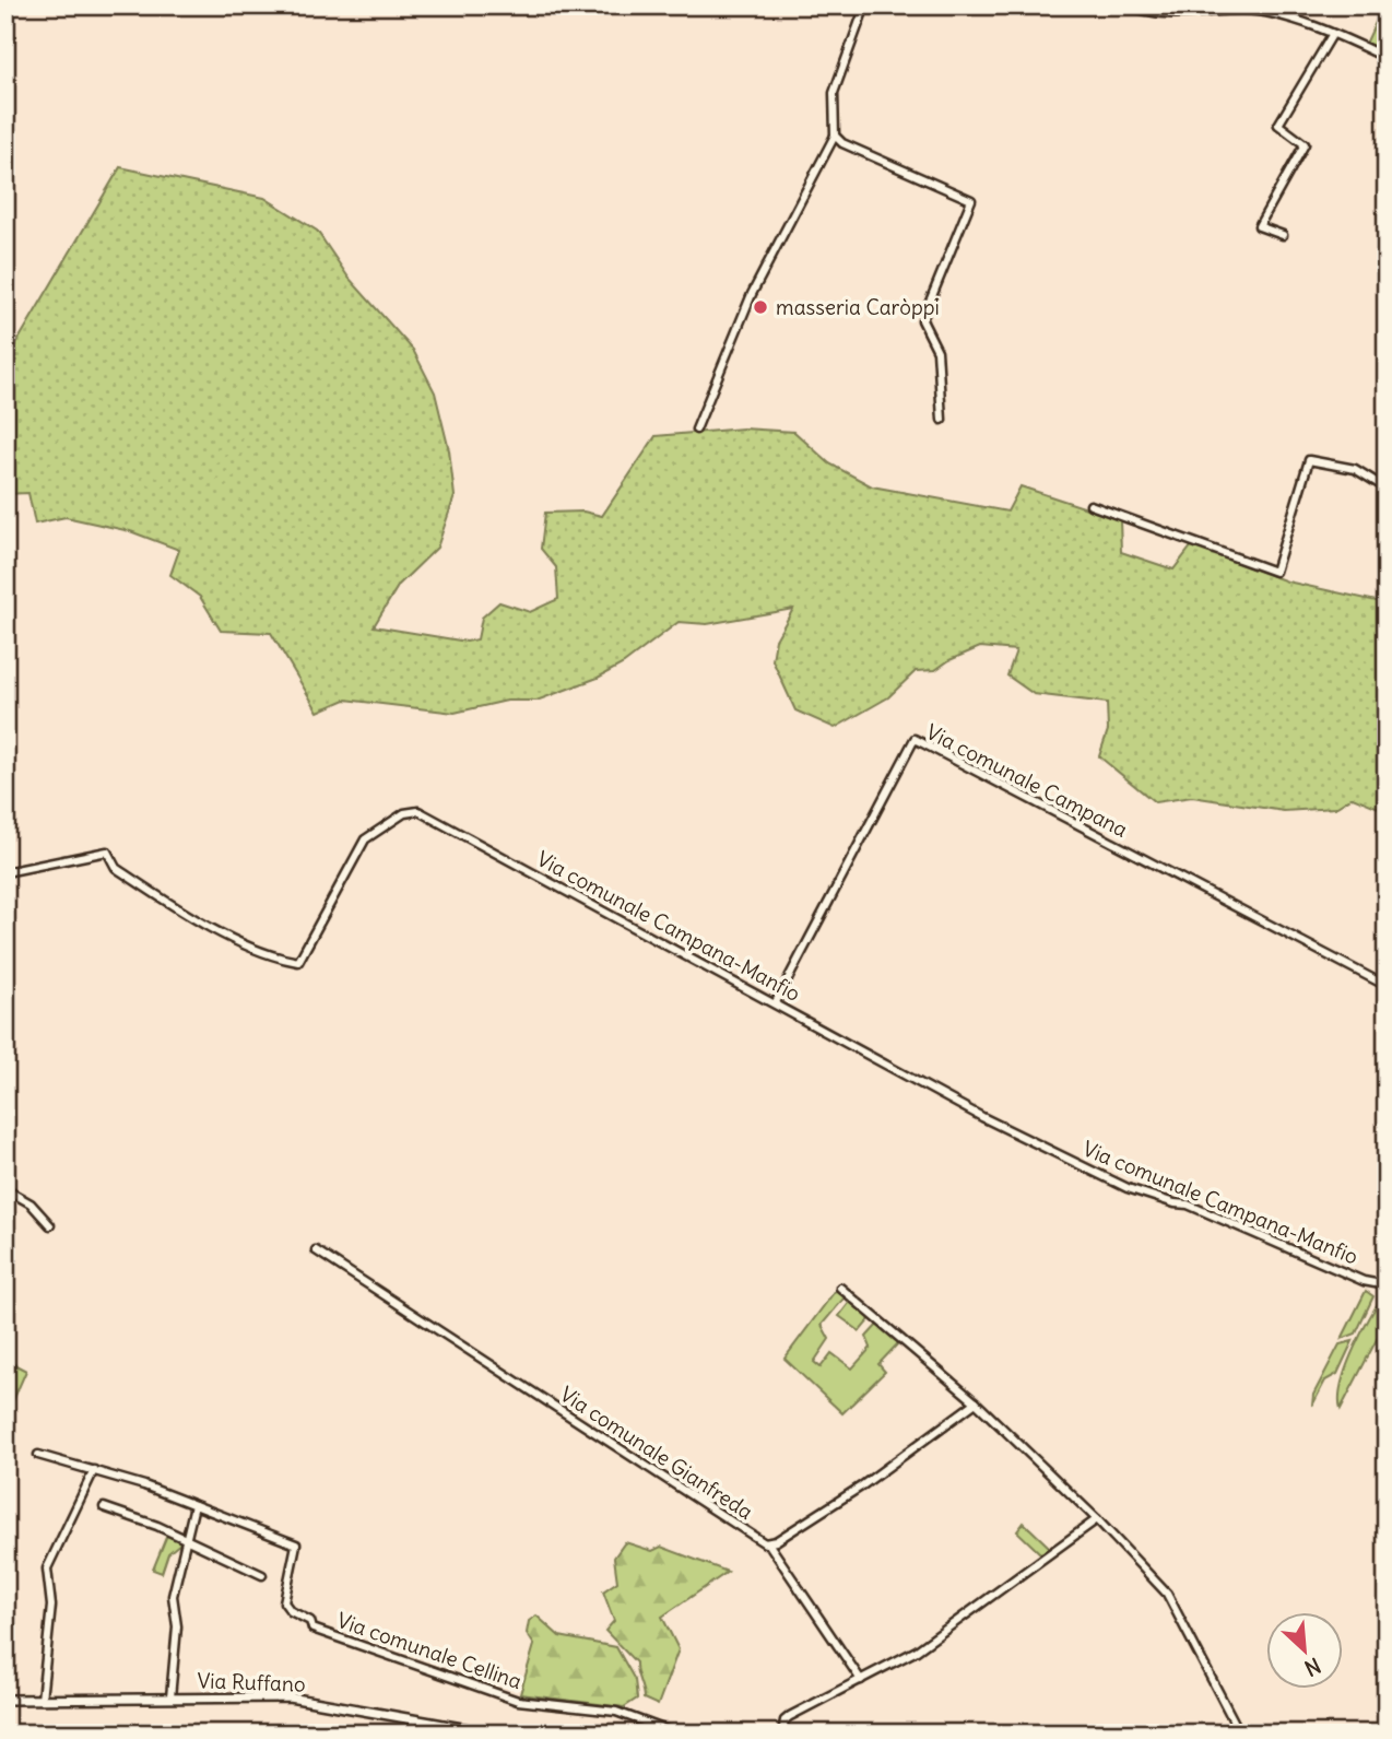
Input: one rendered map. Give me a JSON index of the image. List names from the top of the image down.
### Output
{
  "streets": {
    "street": [
      "Via comunale Campana",
      "Via comunale Campana-Manfio",
      "Via comunale Gianfreda",
      "Via comunale Cellina",
      "Via Ruffano"
    ]
  },
  "crossings": [
    ["Via comunale Campana", "Via comunale Campana-Manfio"]
  ],
  "places": ["masseria Caròppi"],
  "north": "bottom right"
}
